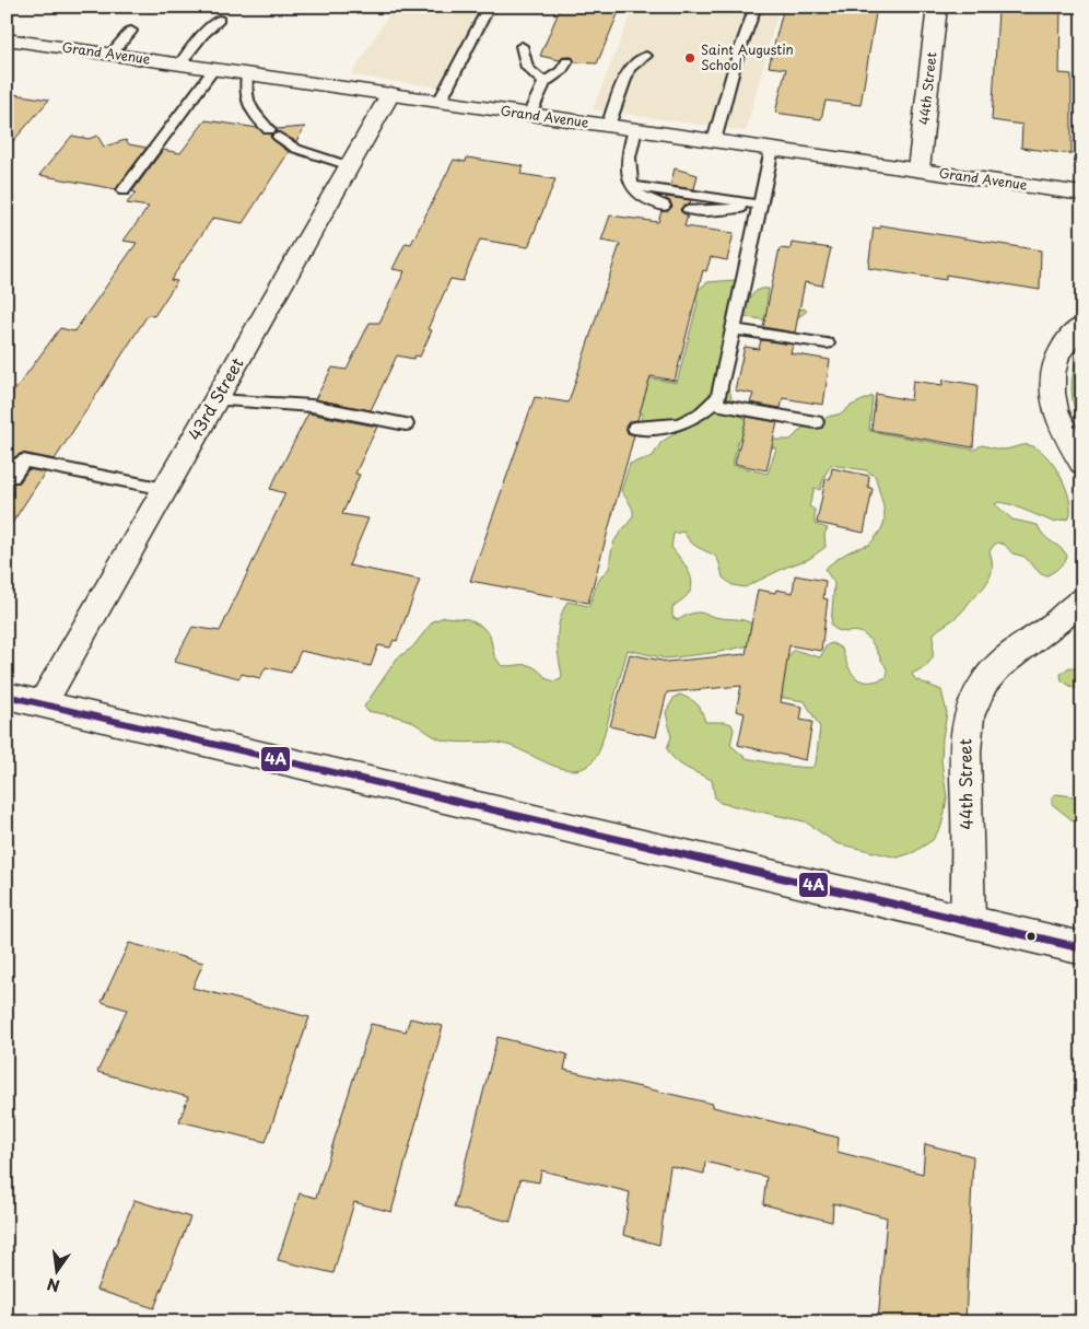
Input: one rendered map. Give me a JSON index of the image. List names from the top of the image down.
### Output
{
  "streets": {
    "main road": ["Grand Avenue", "44th Street", "43rd Street"]
  },
  "crossings": [
    ["Grand Avenue", "44th Street"],
    ["Grand Avenue", "43rd Street"]
  ],
  "places": ["Saint Augustin School"],
  "lines": ["transit line 4A"],
  "north": "bottom"
}
